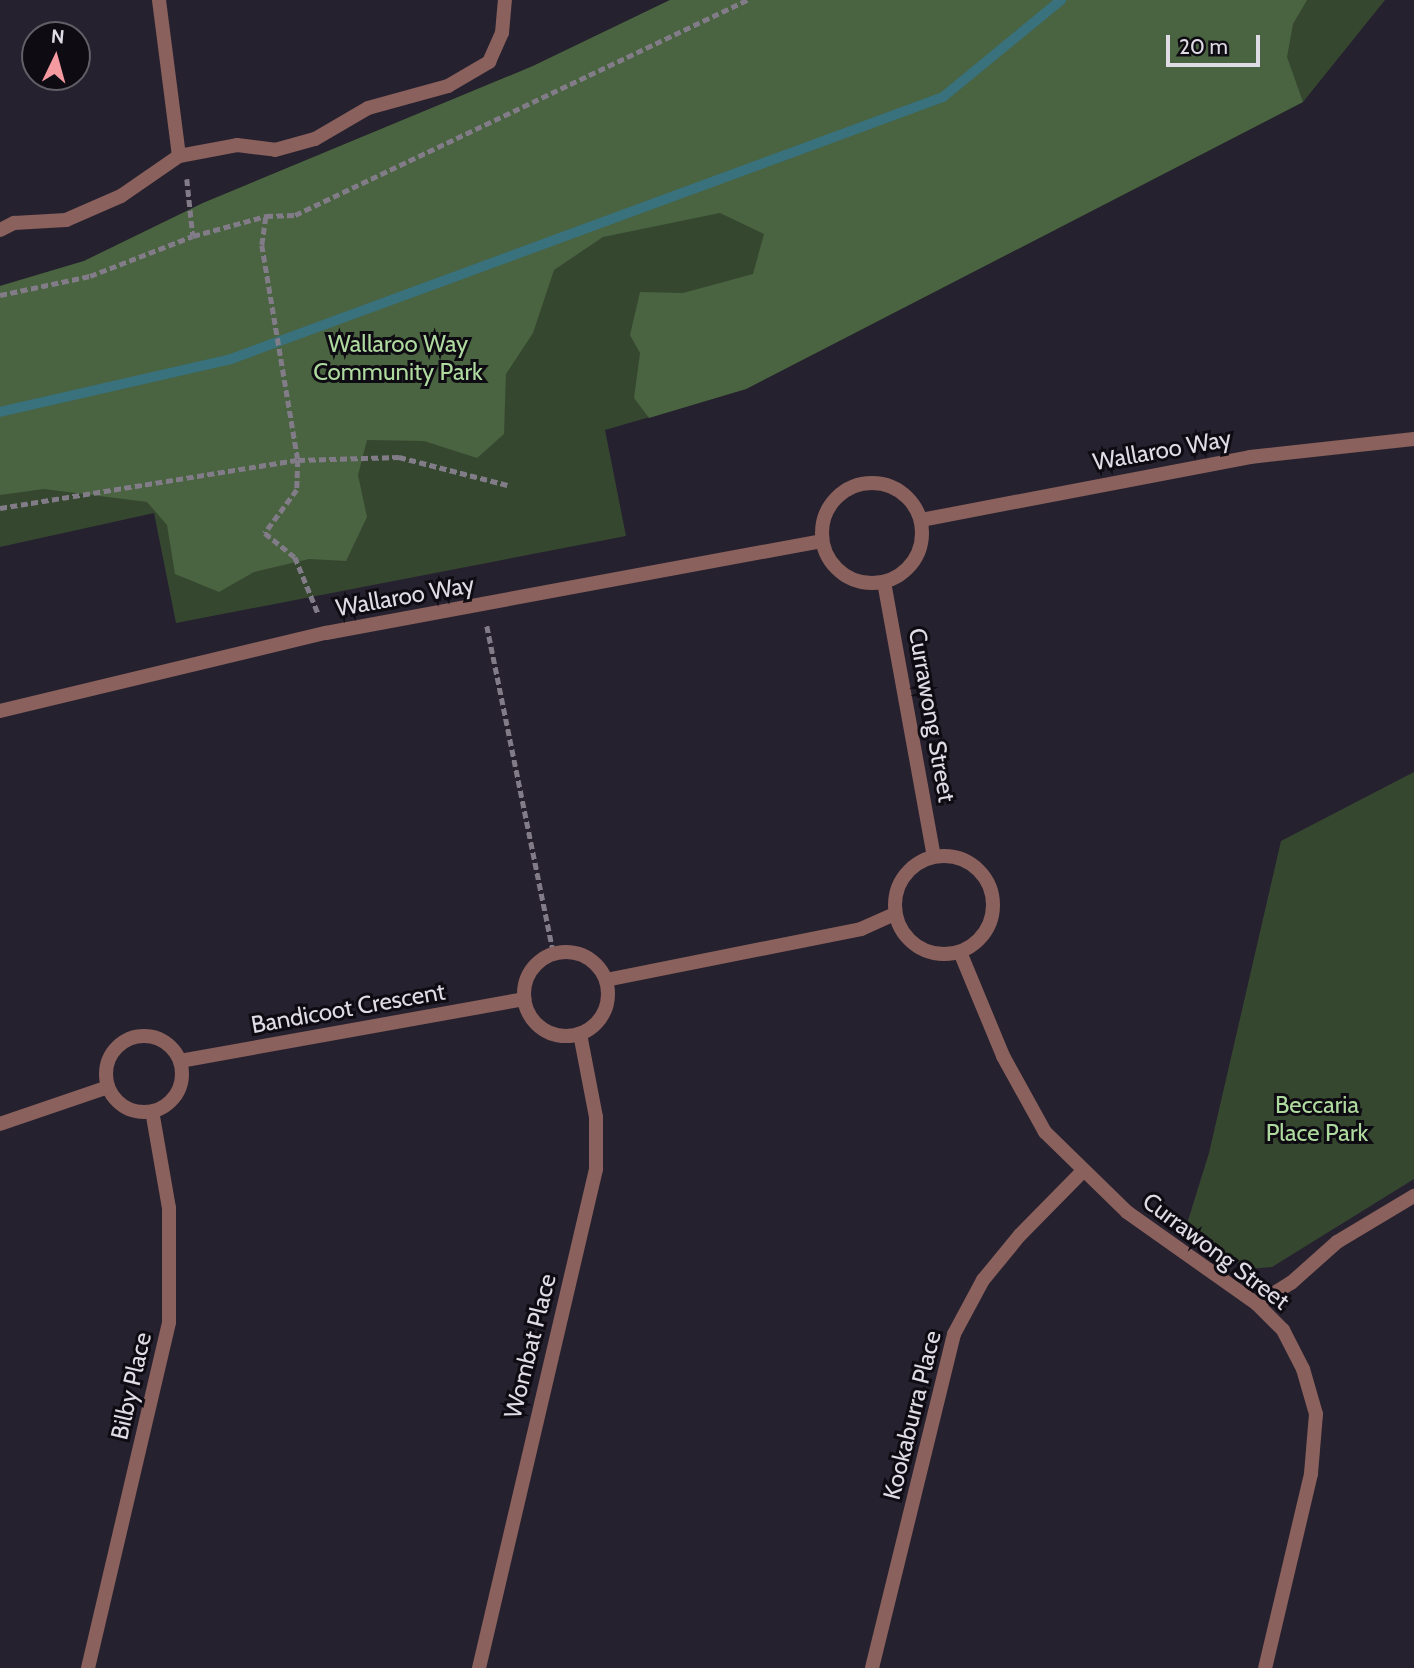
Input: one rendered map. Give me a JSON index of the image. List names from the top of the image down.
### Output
{
  "streets": {
    "street": [
      "Wallaroo Way",
      "Currawong Street",
      "Bandicoot Crescent",
      "Wombat Place",
      "Bilby Place",
      "Kookaburra Place"
    ]
  },
  "crossings": [
    ["Wallaroo Way", "Currawong Street"],
    ["Currawong Street", "Kookaburra Place"],
    ["Bandicoot Crescent", "Wombat Place"],
    ["Bandicoot Crescent", "Bilby Place"]
  ],
  "parks": ["Wallaroo Way Community Park", "Beccaria Place Park"],
  "scale_bar": "20 m",
  "north": "top"
}
